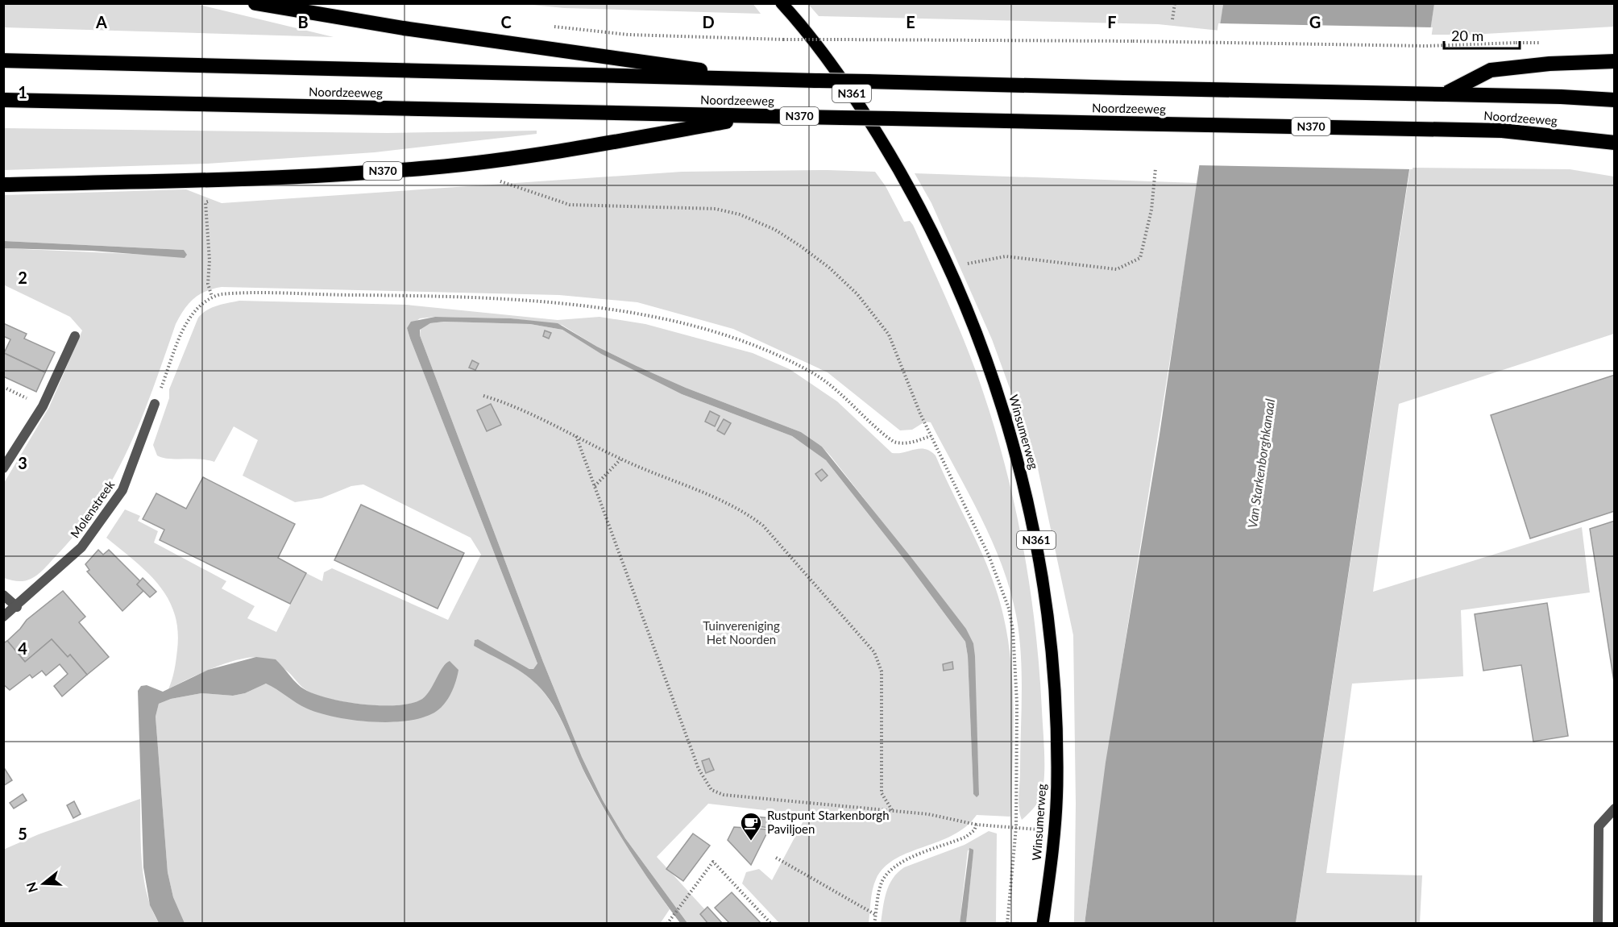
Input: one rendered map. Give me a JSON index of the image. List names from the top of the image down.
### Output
{
  "streets": {
    "highway": ["Noordzeeweg", "N370"],
    "main road": ["N361", "Winsumerweg"],
    "street": ["Molenstreek"]
  },
  "crossings": [
    ["Noordzeeweg", "N370"]
  ],
  "water": ["Van Starkenborghkanaal"],
  "parks": ["Tuinvereniging Het Noorden"],
  "places": {
    "cafe": ["Rustpunt Starkenborgh Paviljoen"]
  },
  "scale_bar": "20 m",
  "north": "left",
  "grid": {
    "columns": [
      "A",
      "B",
      "C",
      "D",
      "E",
      "F",
      "G"
    ],
    "rows": [
      "1",
      "2",
      "3",
      "4",
      "5"
    ]
  }
}
